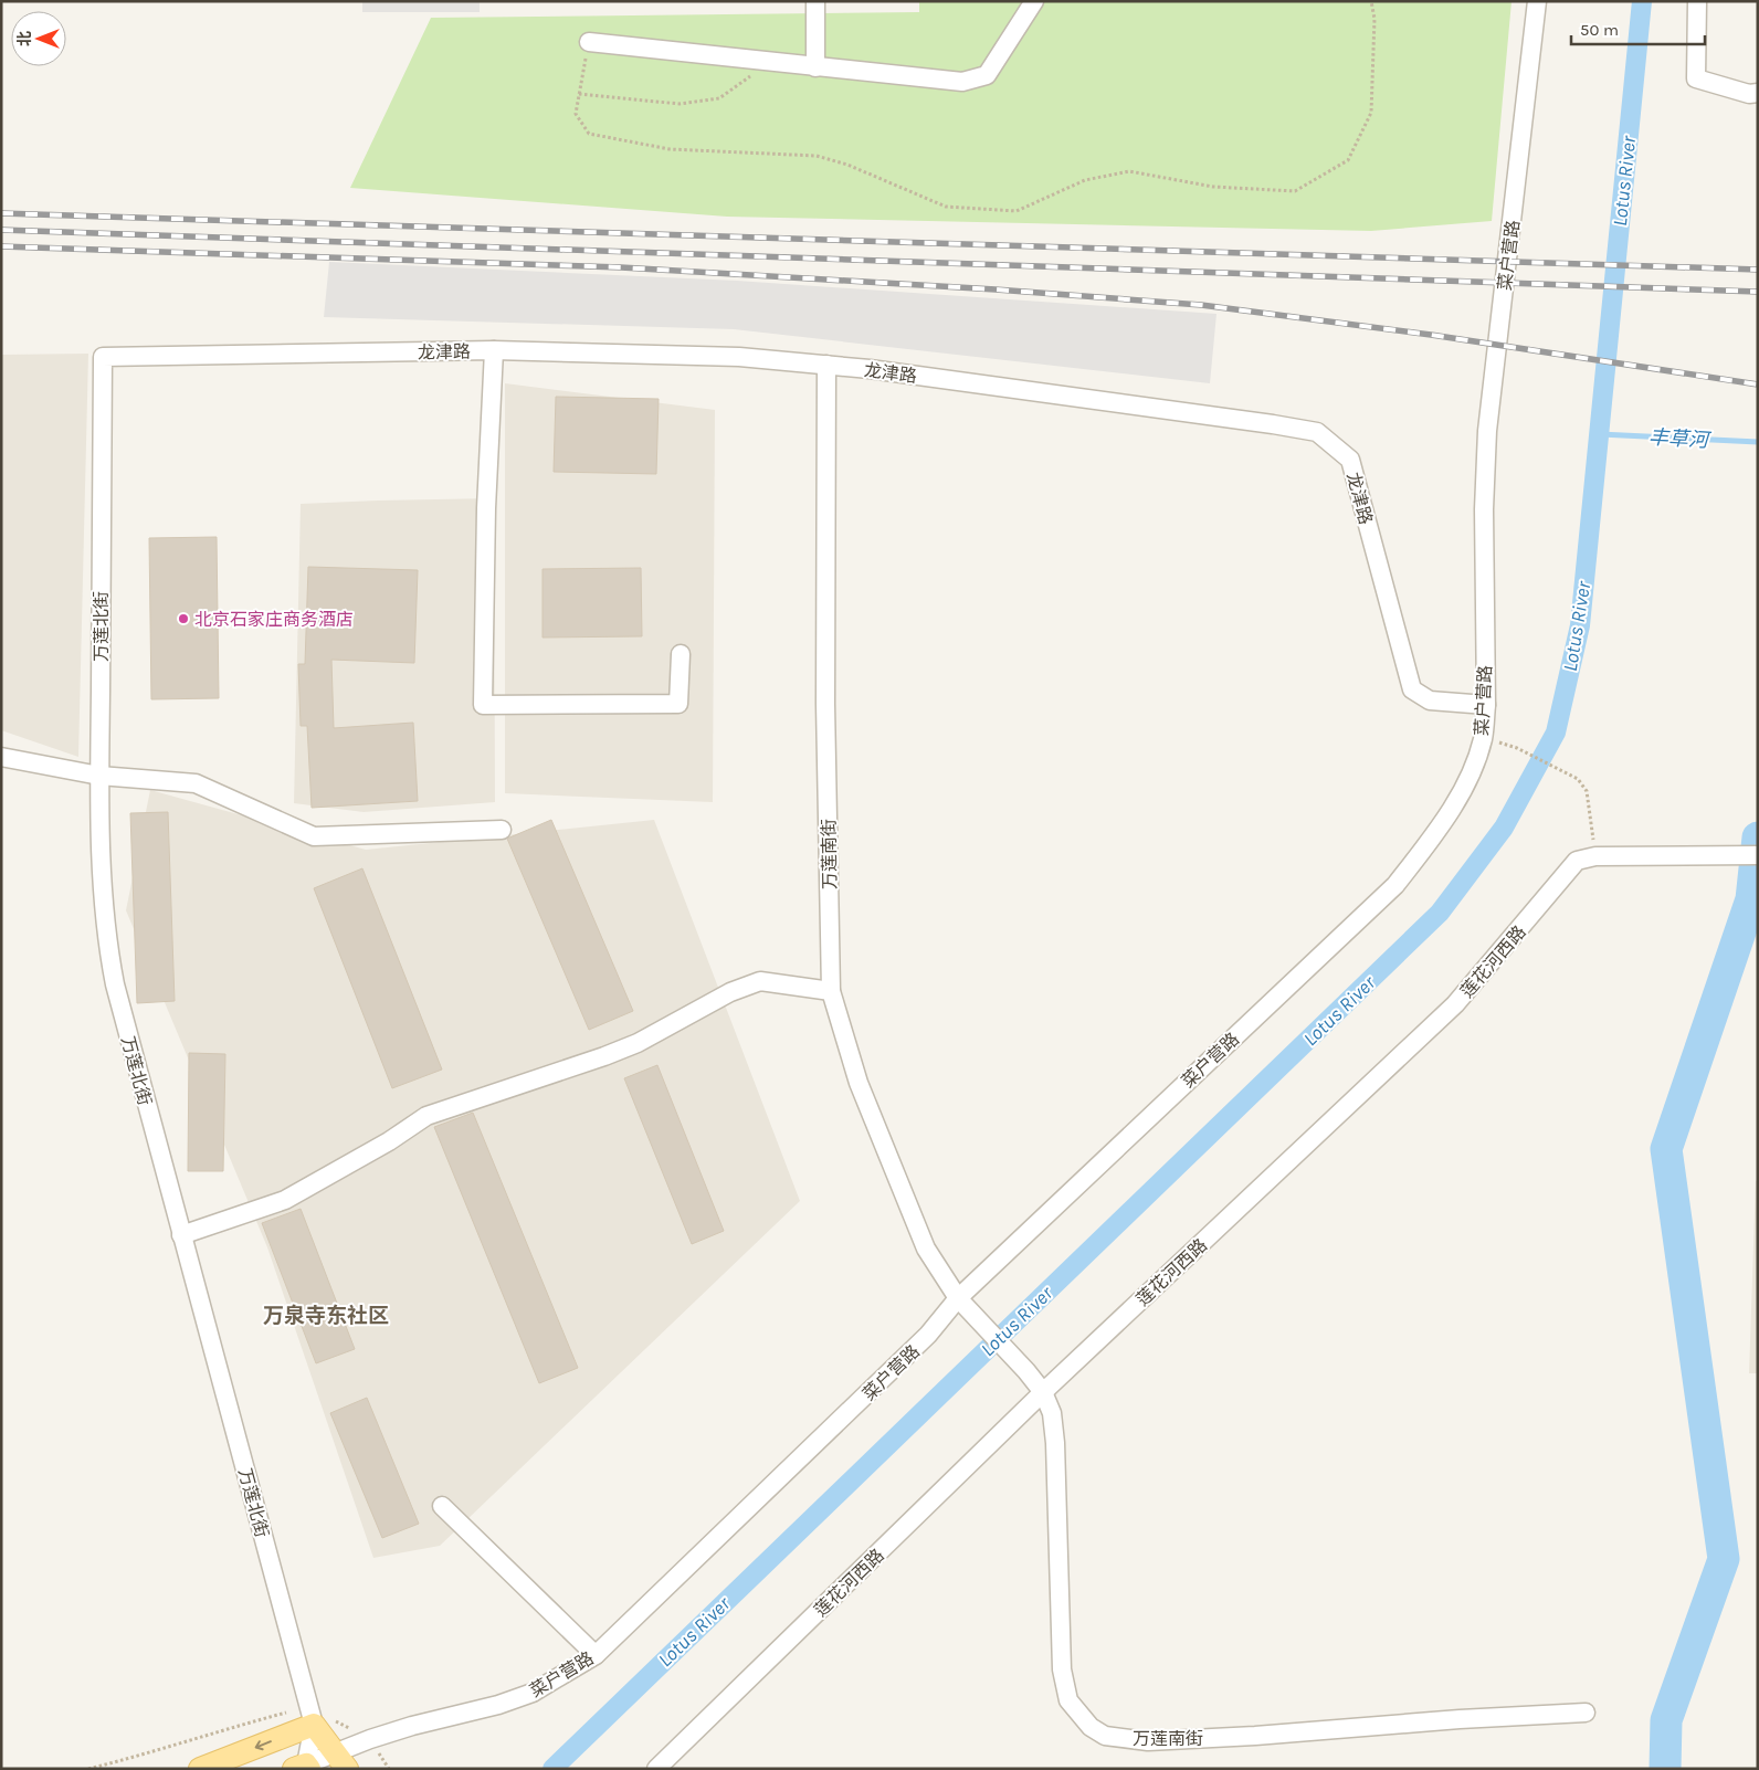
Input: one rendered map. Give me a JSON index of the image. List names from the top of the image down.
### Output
{
  "streets": {
    "street": [
      "菜户营路",
      "龙津路",
      "万莲北街",
      "万莲南街",
      "莲花河西路"
    ]
  },
  "crossings": [
    ["菜户营路", "龙津路"],
    ["菜户营路", "万莲北街"],
    ["菜户营路", "万莲南街"],
    ["龙津路", "万莲北街"],
    ["龙津路", "万莲南街"],
    ["万莲南街", "莲花河西路"]
  ],
  "districts": ["万泉寺东社区"],
  "water": ["Lotus River", "丰草河"],
  "places": ["北京石家庄商务酒店"],
  "scale_bar": "50 m",
  "north": "left"
}
